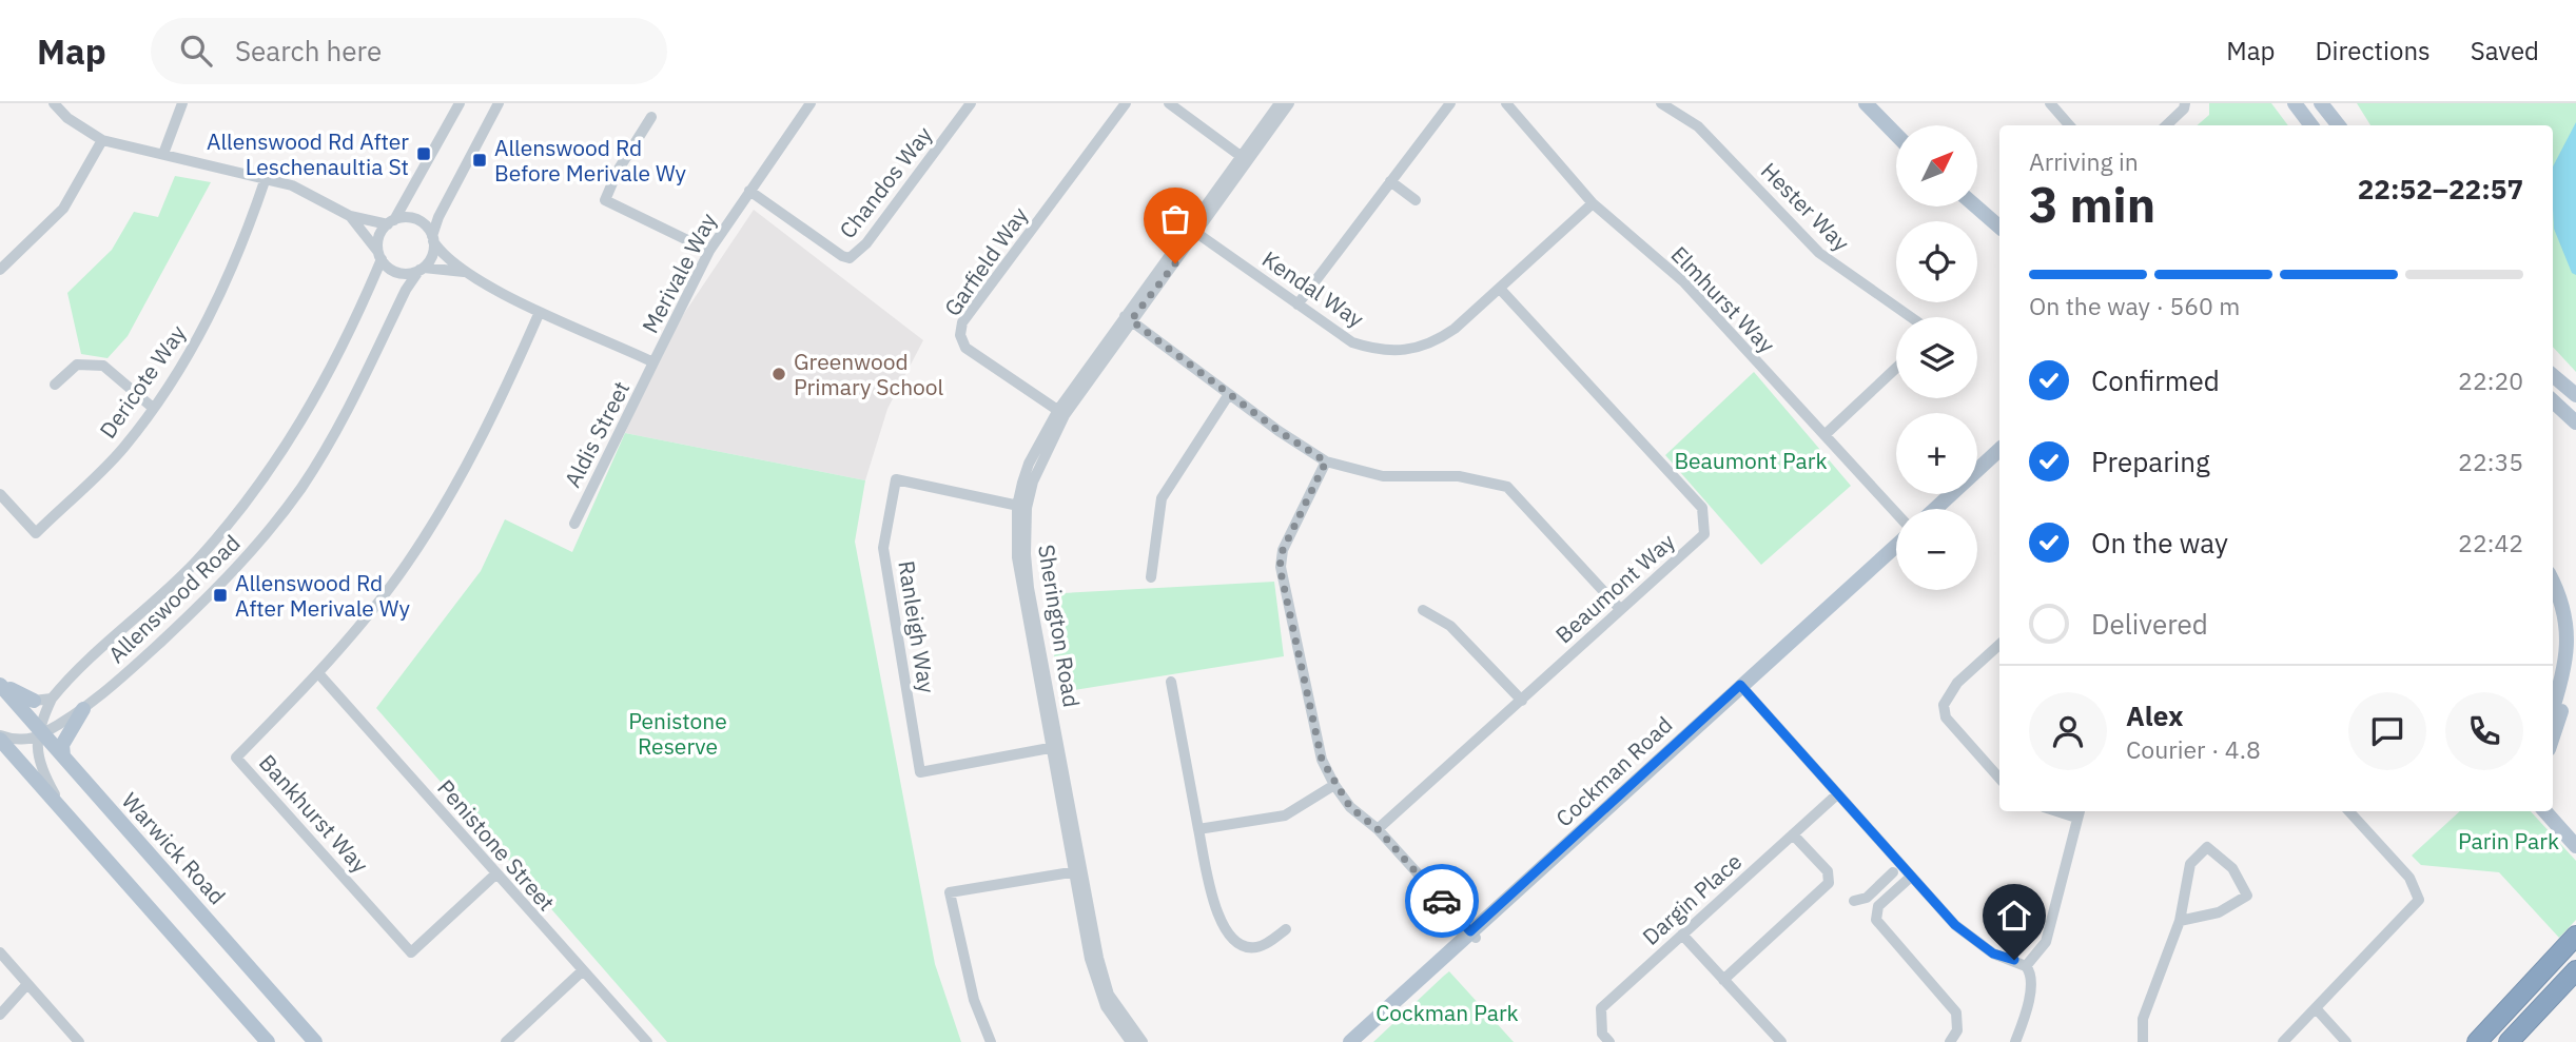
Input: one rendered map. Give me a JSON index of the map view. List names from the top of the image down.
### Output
{
  "streets": {
    "main road": ["Cockman Road", "Warwick Road"],
    "street": [
      "Chandos Way",
      "Hester Way",
      "Garfield Way",
      "Merivale Way",
      "Kendal Way",
      "Elmhurst Way",
      "Dericote Way",
      "Aldis Street",
      "Beaumont Way",
      "Allenswood Road",
      "Sherington Road",
      "Ranleigh Way",
      "Bankhurst Way",
      "Penistone Street",
      "Dargin Place"
    ]
  },
  "crossings": [
    ["Chandos Way", "Merivale Way"],
    ["Garfield Way", "Sherington Road"],
    ["Merivale Way", "Aldis Street"],
    ["Merivale Way", "Allenswood Road"],
    ["Merivale Way", "Bankhurst Way"],
    ["Kendal Way", "Elmhurst Way"],
    ["Kendal Way", "Beaumont Way"],
    ["Kendal Way", "Sherington Road"],
    ["Allenswood Road", "Warwick Road"],
    ["Sherington Road", "Ranleigh Way"],
    ["Bankhurst Way", "Penistone Street"]
  ],
  "parks": [
    "Beaumont Park",
    "Penistone Reserve",
    "Parin Park",
    "Cockman Park"
  ],
  "places": {
    "transit": ["Allenswood Rd After Leschenaultia St", "Allenswood Rd Before Merivale Wy", "Allenswood Rd After Merivale Wy"],
    "other": ["Greenwood Primary School"]
  },
  "north": "top right",
  "page": {
    "header": "Map",
    "search": "Search here",
    "nav": ["Map", "Directions", "Saved"],
    "map_buttons": ["+", "−"],
    "heading": ["3 min", "Arriving in", "22:52–22:57"],
    "panel": ["Alex", "Courier · 4.8"],
    "bar": "On the way · 560 m",
    "list": [
      ["Confirmed", "22:20"],
      ["Preparing", "22:35"],
      ["On the way", "22:42"],
      "Delivered"
    ]
  }
}
